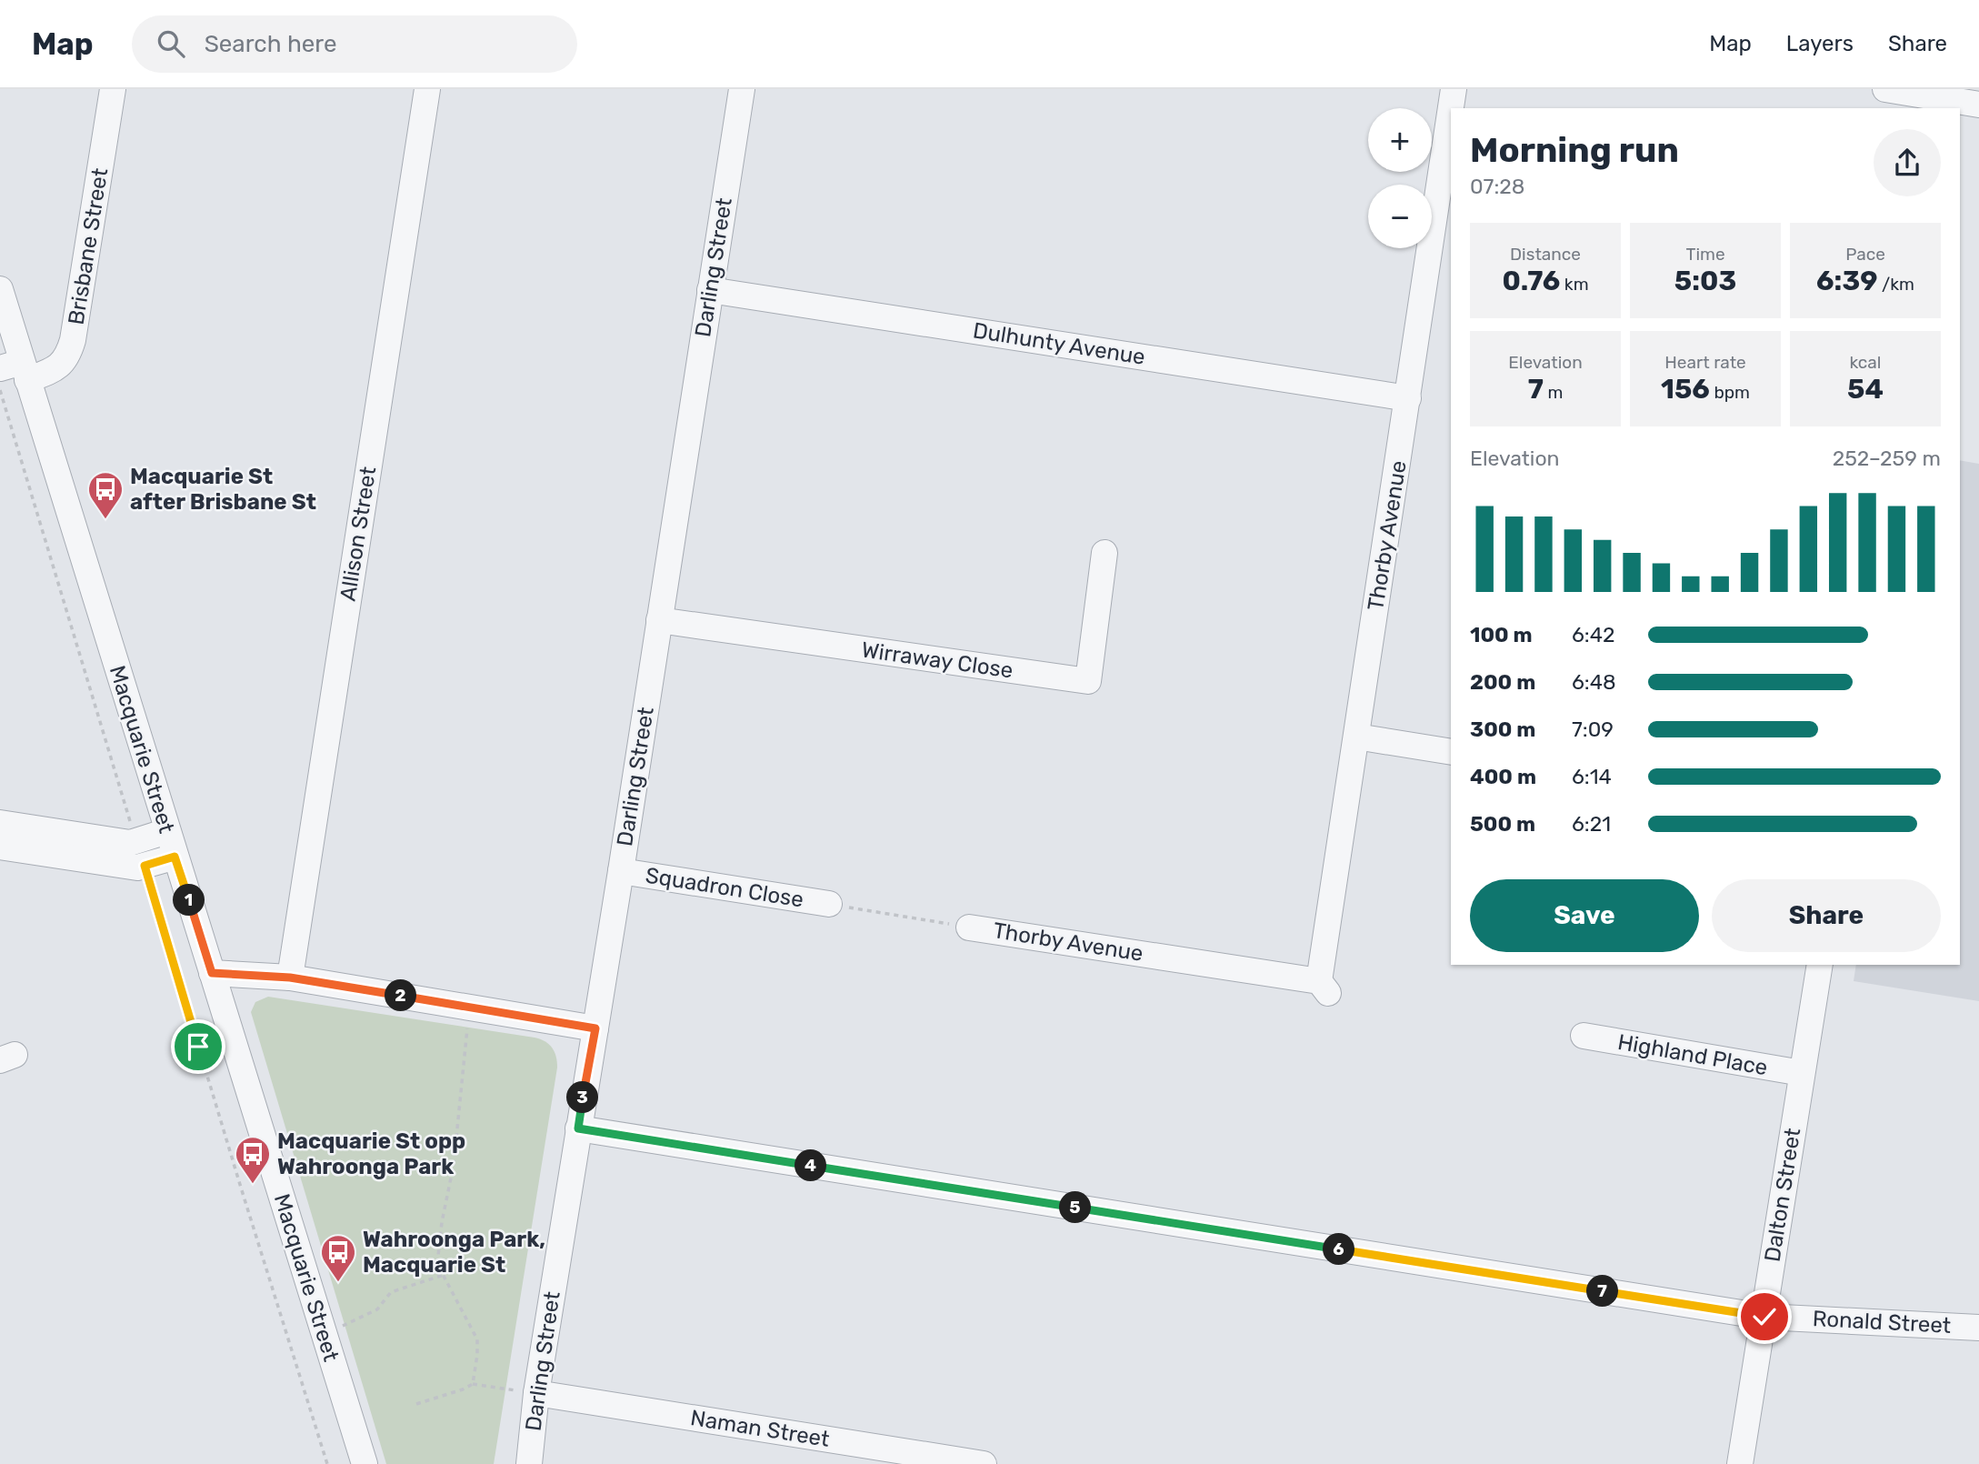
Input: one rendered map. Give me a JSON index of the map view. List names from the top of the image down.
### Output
{
  "streets": {
    "street": [
      "Brisbane Street",
      "Darling Street",
      "Dulhunty Avenue",
      "Allison Street",
      "Thorby Avenue",
      "Wirraway Close",
      "Macquarie Street",
      "Squadron Close",
      "Highland Place",
      "Dalton Street",
      "Ronald Street",
      "Naman Street"
    ]
  },
  "crossings": [
    ["Brisbane Street", "Macquarie Street"],
    ["Darling Street", "Dulhunty Avenue"],
    ["Darling Street", "Wirraway Close"],
    ["Darling Street", "Squadron Close"],
    ["Darling Street", "Ronald Street"],
    ["Darling Street", "Naman Street"],
    ["Dulhunty Avenue", "Thorby Avenue"],
    ["Highland Place", "Dalton Street"],
    ["Dalton Street", "Ronald Street"]
  ],
  "places": {
    "bus stop": ["Macquarie St after Brisbane St", "Macquarie St opp Wahroonga Park", "Wahroonga Park, Macquarie St"]
  },
  "page": {
    "header": "Map",
    "search": "Search here",
    "nav": ["Map", "Layers", "Share"],
    "map_buttons": ["+", "−"],
    "heading": ["Morning run", "07:28"],
    "stats": [
      ["Distance", "0.76 km"],
      ["Time", "5:03"],
      ["Pace", "6:39 /km"],
      ["Elevation", "7 m"],
      ["Heart rate", "156 bpm"],
      ["kcal", "54"]
    ],
    "chart": ["Elevation", "252–259 m"],
    "list": [
      {
        "name": "100 m",
        "note": "6:42"
      },
      {
        "name": "200 m",
        "note": "6:48"
      },
      {
        "name": "300 m",
        "note": "7:09"
      },
      {
        "name": "400 m",
        "note": "6:14"
      },
      {
        "name": "500 m",
        "note": "6:21"
      }
    ],
    "buttons": ["Save", "Share"],
    "pins": [
      "1",
      "2",
      "3",
      "4",
      "5",
      "6",
      "7"
    ]
  }
}
